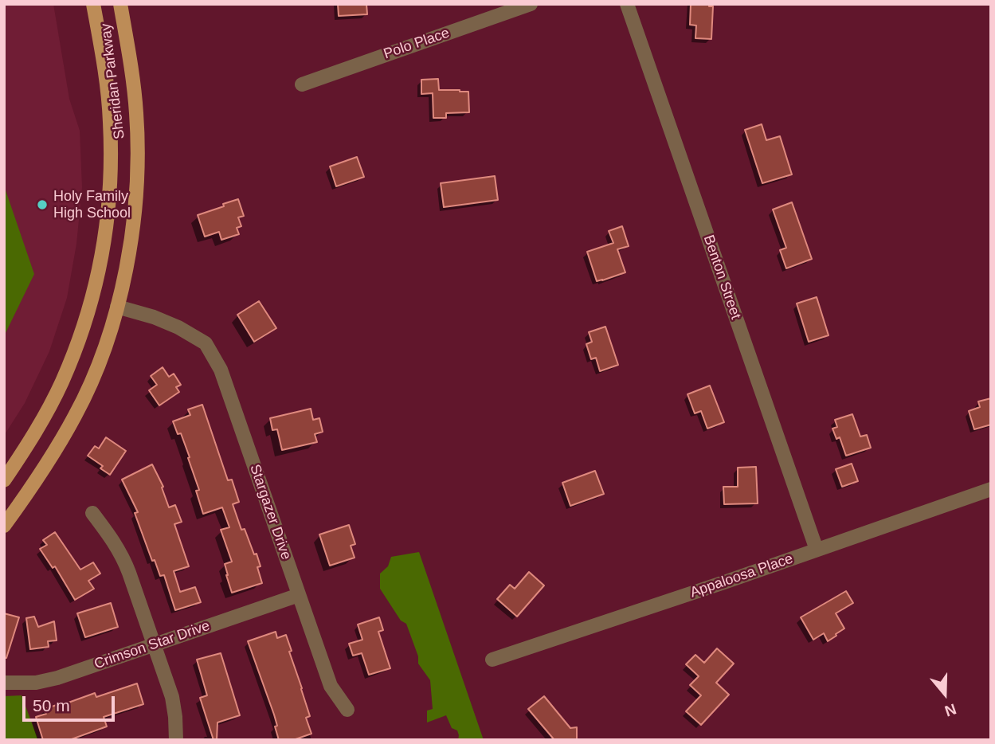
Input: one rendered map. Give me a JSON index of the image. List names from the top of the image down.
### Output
{
  "streets": {
    "main road": ["Sheridan Parkway"],
    "street": [
      "Polo Place",
      "Benton Street",
      "Stargazer Drive",
      "Appaloosa Place",
      "Crimson Star Drive"
    ]
  },
  "crossings": [
    ["Sheridan Parkway", "Stargazer Drive"],
    ["Benton Street", "Appaloosa Place"],
    ["Stargazer Drive", "Crimson Star Drive"]
  ],
  "places": ["Holy Family High School"],
  "scale_bar": "50 m",
  "north": "bottom"
}
